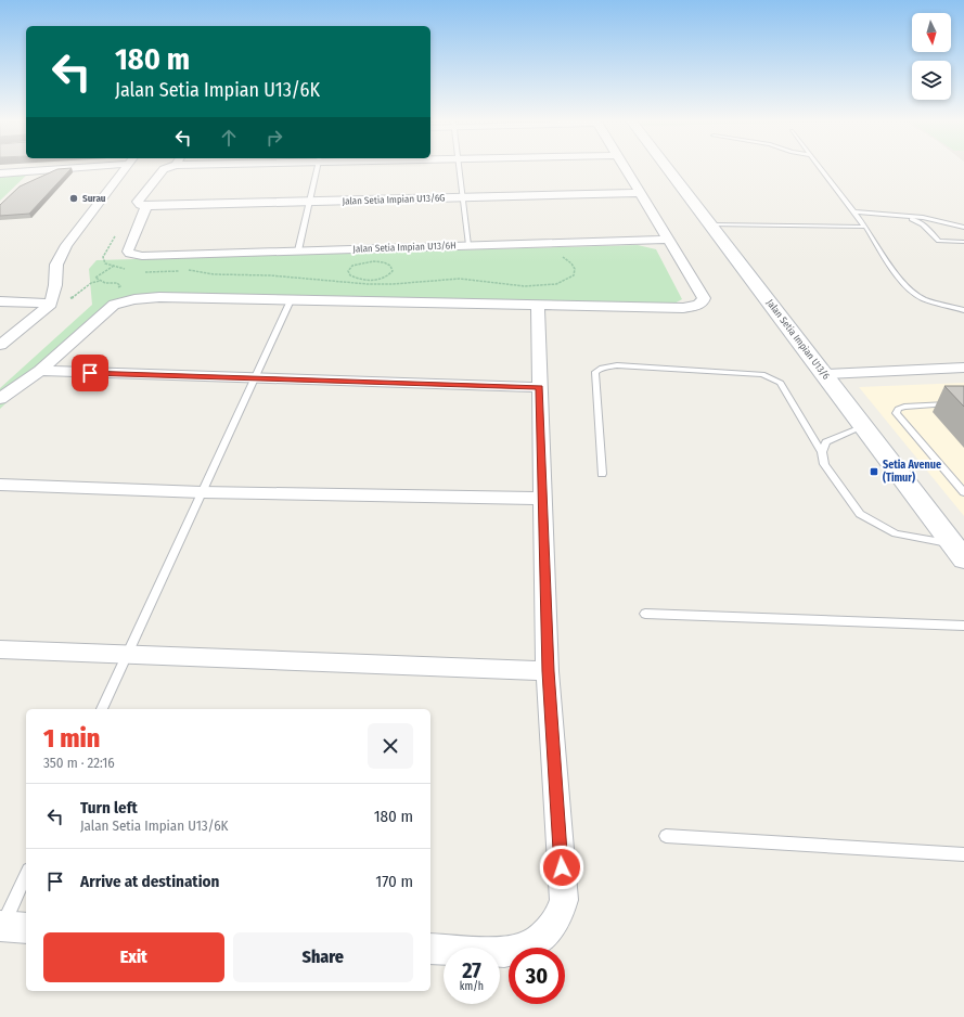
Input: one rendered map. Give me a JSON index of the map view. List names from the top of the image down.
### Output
{
  "streets": {
    "street": ["Jalan Setia Impian U13/6G", "Jalan Setia Impian U13/6H", "Jalan Setia Impian U13/6"]
  },
  "crossings": [
    ["Jalan Setia Impian U13/6G", "Jalan Setia Impian U13/6H"]
  ],
  "places": {
    "other": ["Surau"],
    "transit": ["Setia Avenue (Timur)"]
  },
  "north": "bottom",
  "page": {
    "turn": ["180 m", "Jalan Setia Impian U13/6K"],
    "heading": ["1 min", "350 m · 22:16"],
    "list": [
      {
        "name": "Turn left",
        "note": "Jalan Setia Impian U13/6K",
        "value": "180 m"
      },
      {
        "name": "Arrive at destination",
        "value": "170 m"
      }
    ],
    "buttons": ["Exit", "Share"],
    "speed": "27 km/h",
    "limit": "30"
  }
}
